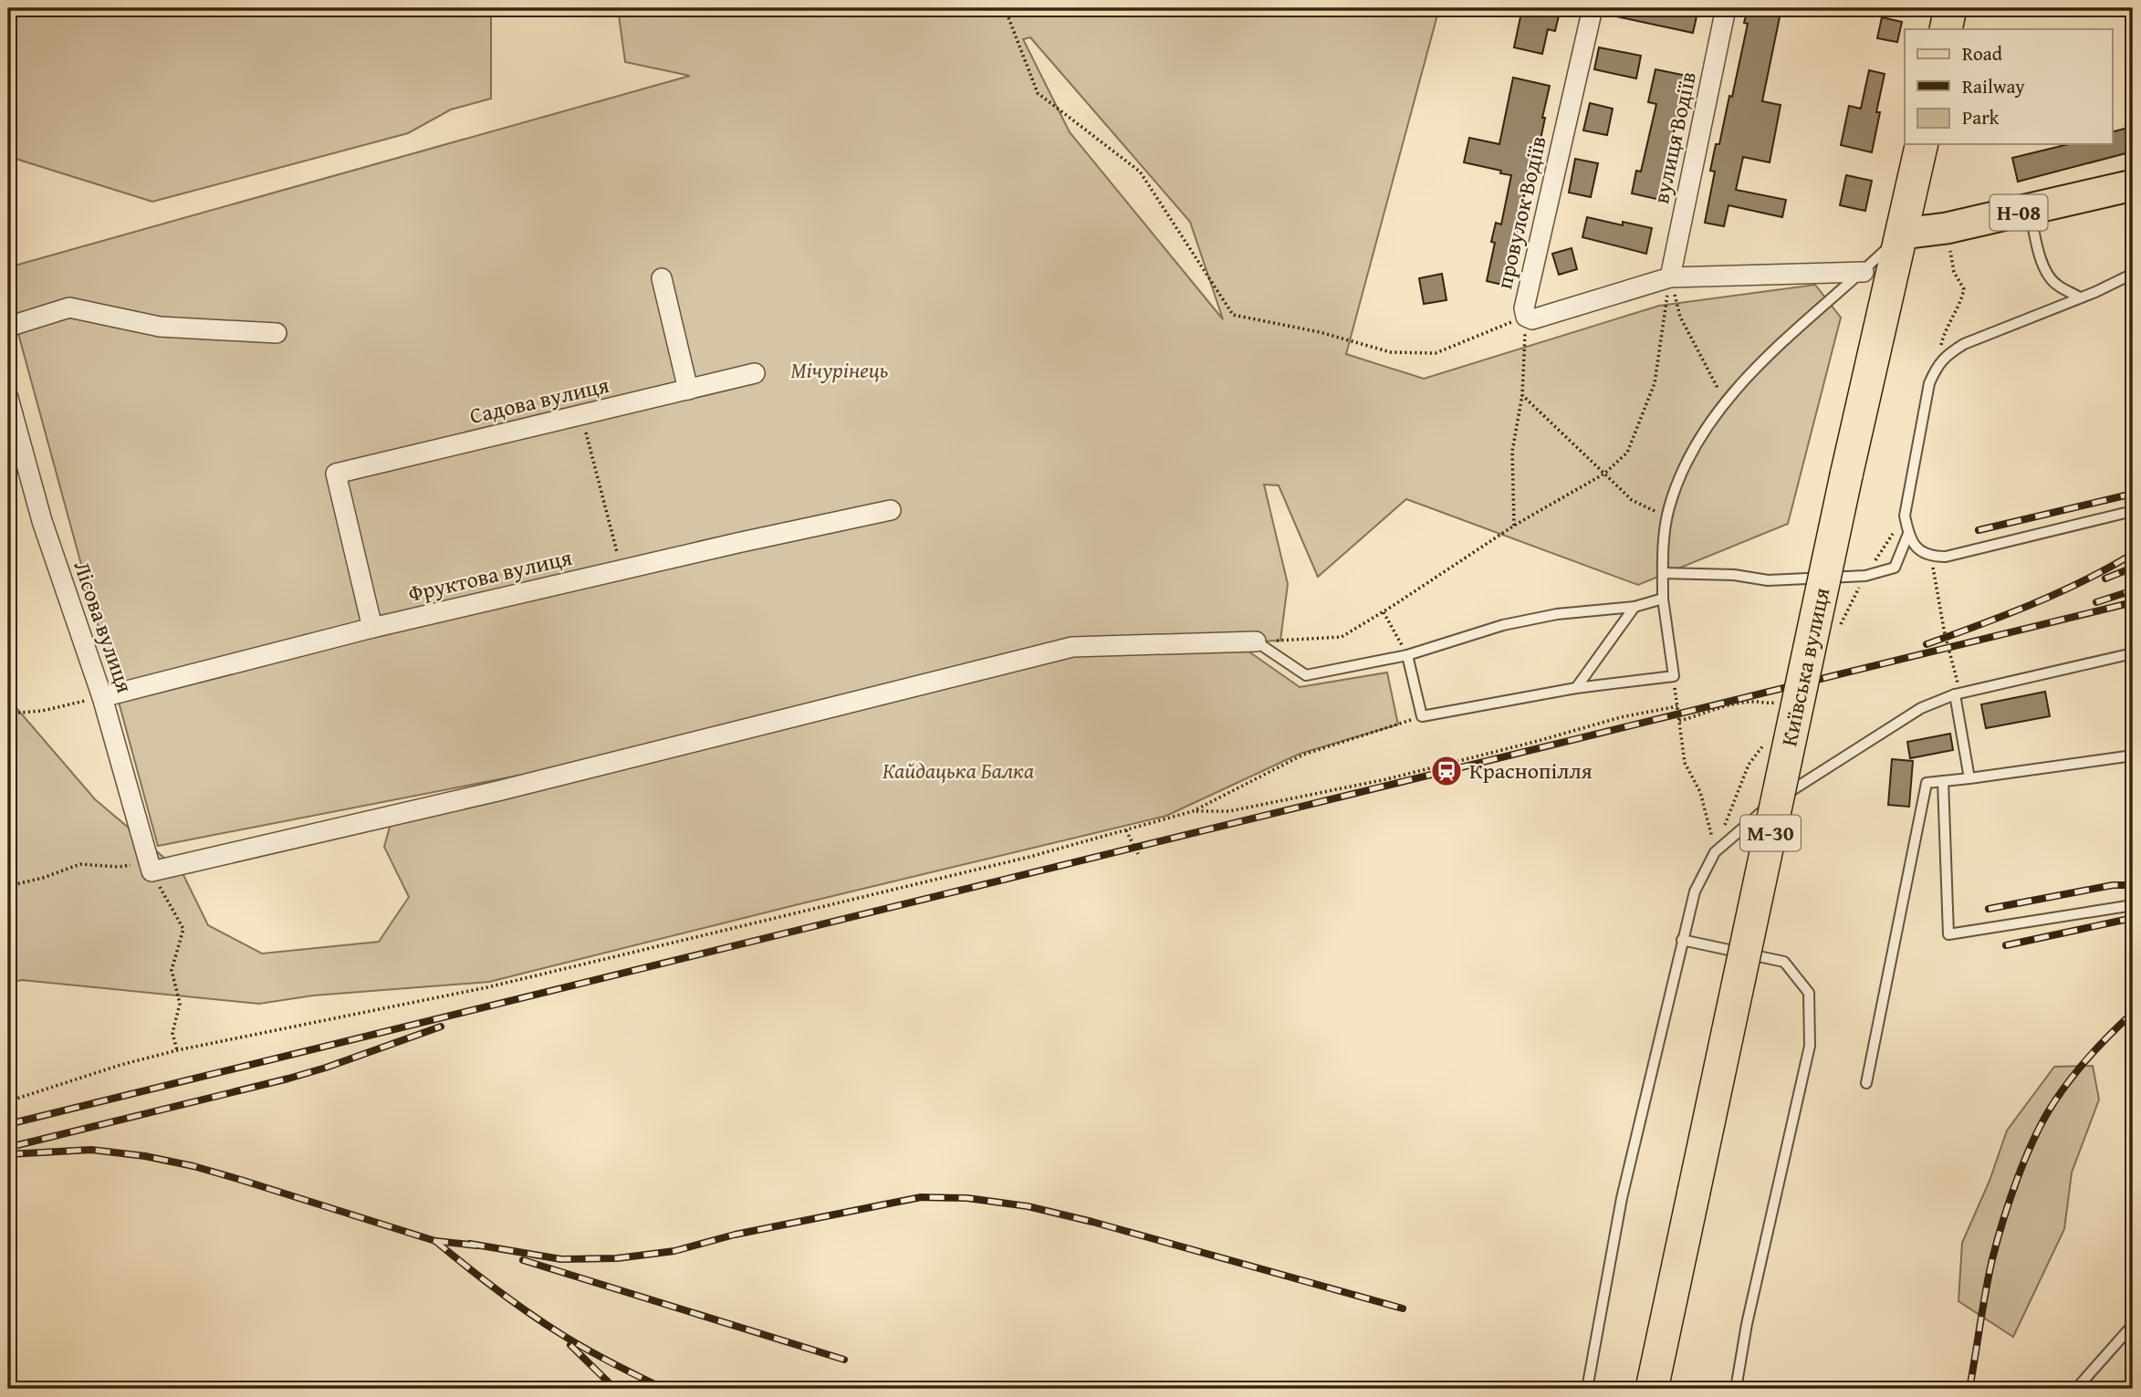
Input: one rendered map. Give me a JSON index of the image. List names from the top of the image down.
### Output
{
  "streets": {
    "highway": ["Київська вулиця", "М-30"],
    "main road": ["Н-08"],
    "street": [
      "вулиця Водіїв",
      "провулок Водіїв",
      "Садова вулиця",
      "Фруктова вулиця",
      "Лісова вулиця"
    ]
  },
  "crossings": [
    ["вулиця Водіїв", "провулок Водіїв"],
    ["Н-08", "Київська вулиця"],
    ["Садова вулиця", "Фруктова вулиця"],
    ["Фруктова вулиця", "Лісова вулиця"]
  ],
  "parks": ["Мічурінець", "Кайдацька Балка"],
  "places": {
    "station": ["Краснопілля"]
  },
  "legend": ["Road", "Railway", "Park"]
}
